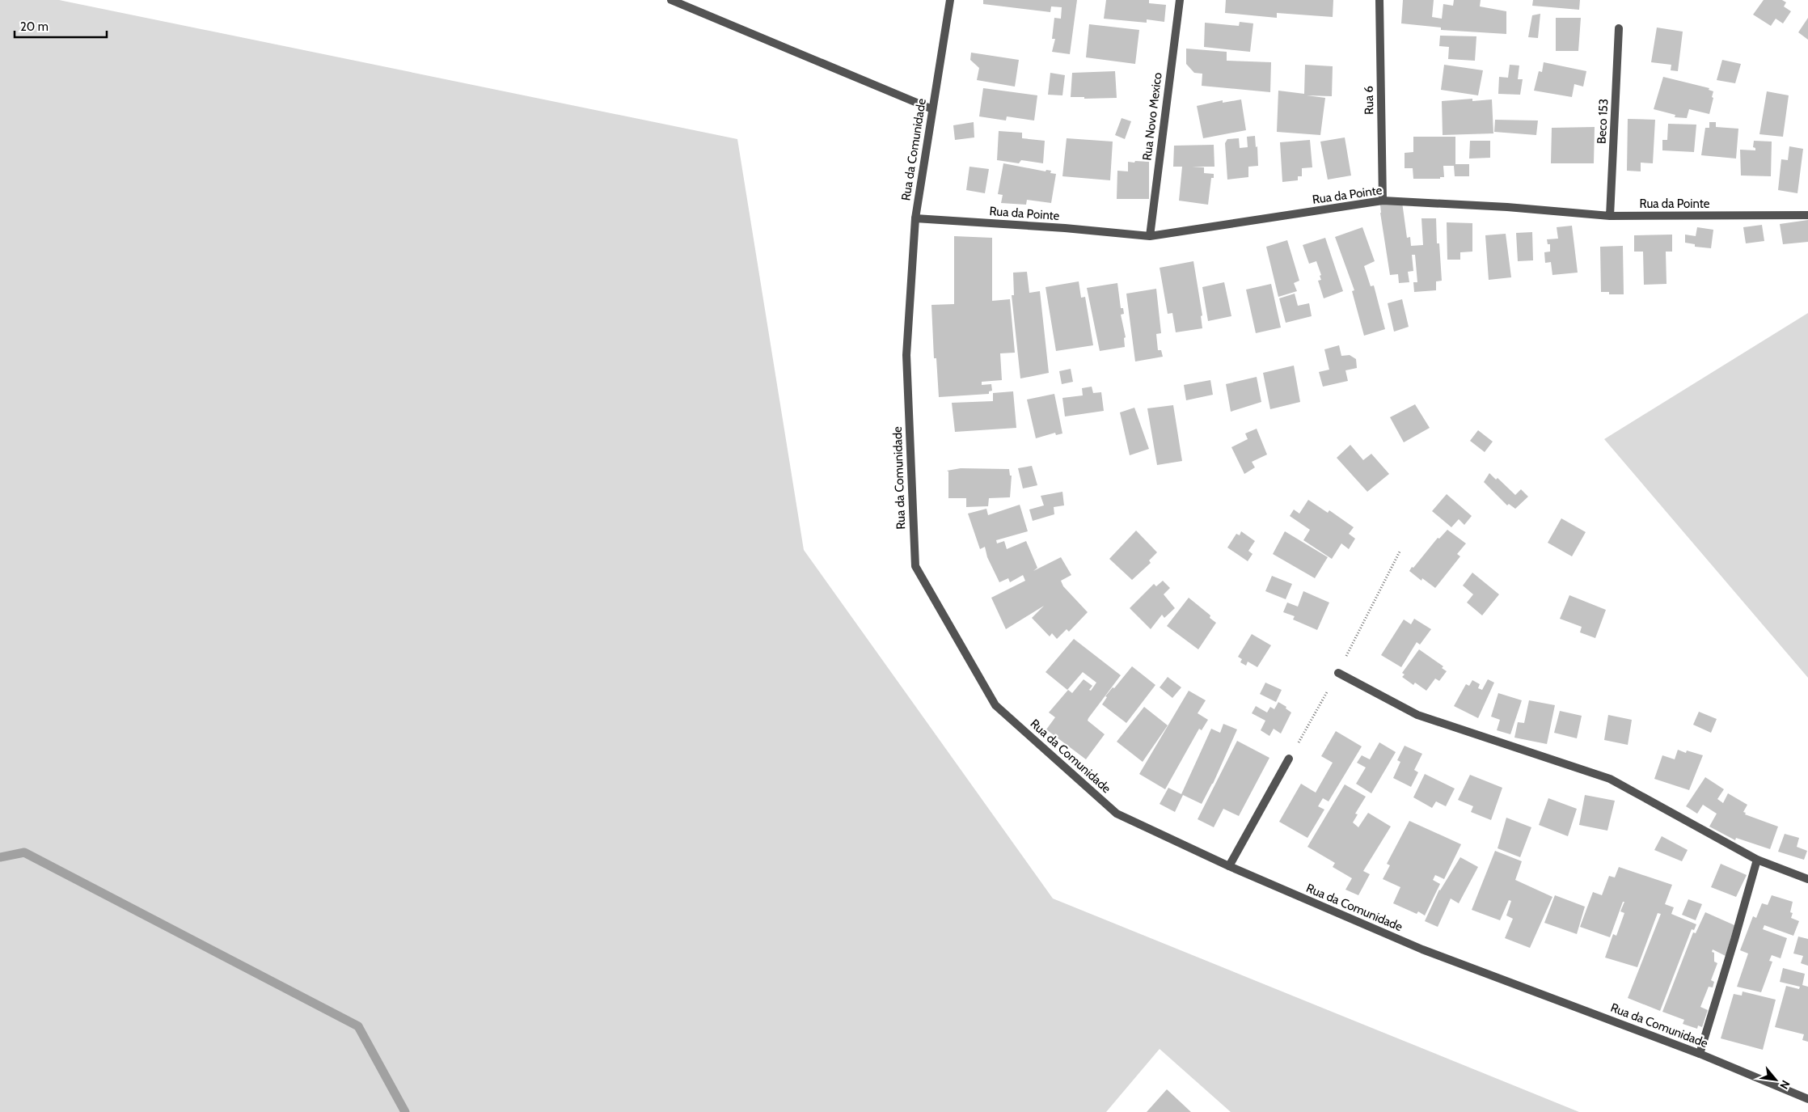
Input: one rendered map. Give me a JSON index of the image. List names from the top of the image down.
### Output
{
  "streets": {
    "street": [
      "Rua 6",
      "Rua Novo Mexico",
      "Beco 153",
      "Rua da Comunidade",
      "Rua da Pointe"
    ]
  },
  "crossings": [
    ["Rua 6", "Rua da Pointe"],
    ["Rua Novo Mexico", "Rua da Pointe"],
    ["Beco 153", "Rua da Pointe"],
    ["Rua da Comunidade", "Rua da Pointe"]
  ],
  "scale_bar": "20 m",
  "north": "bottom right"
}
